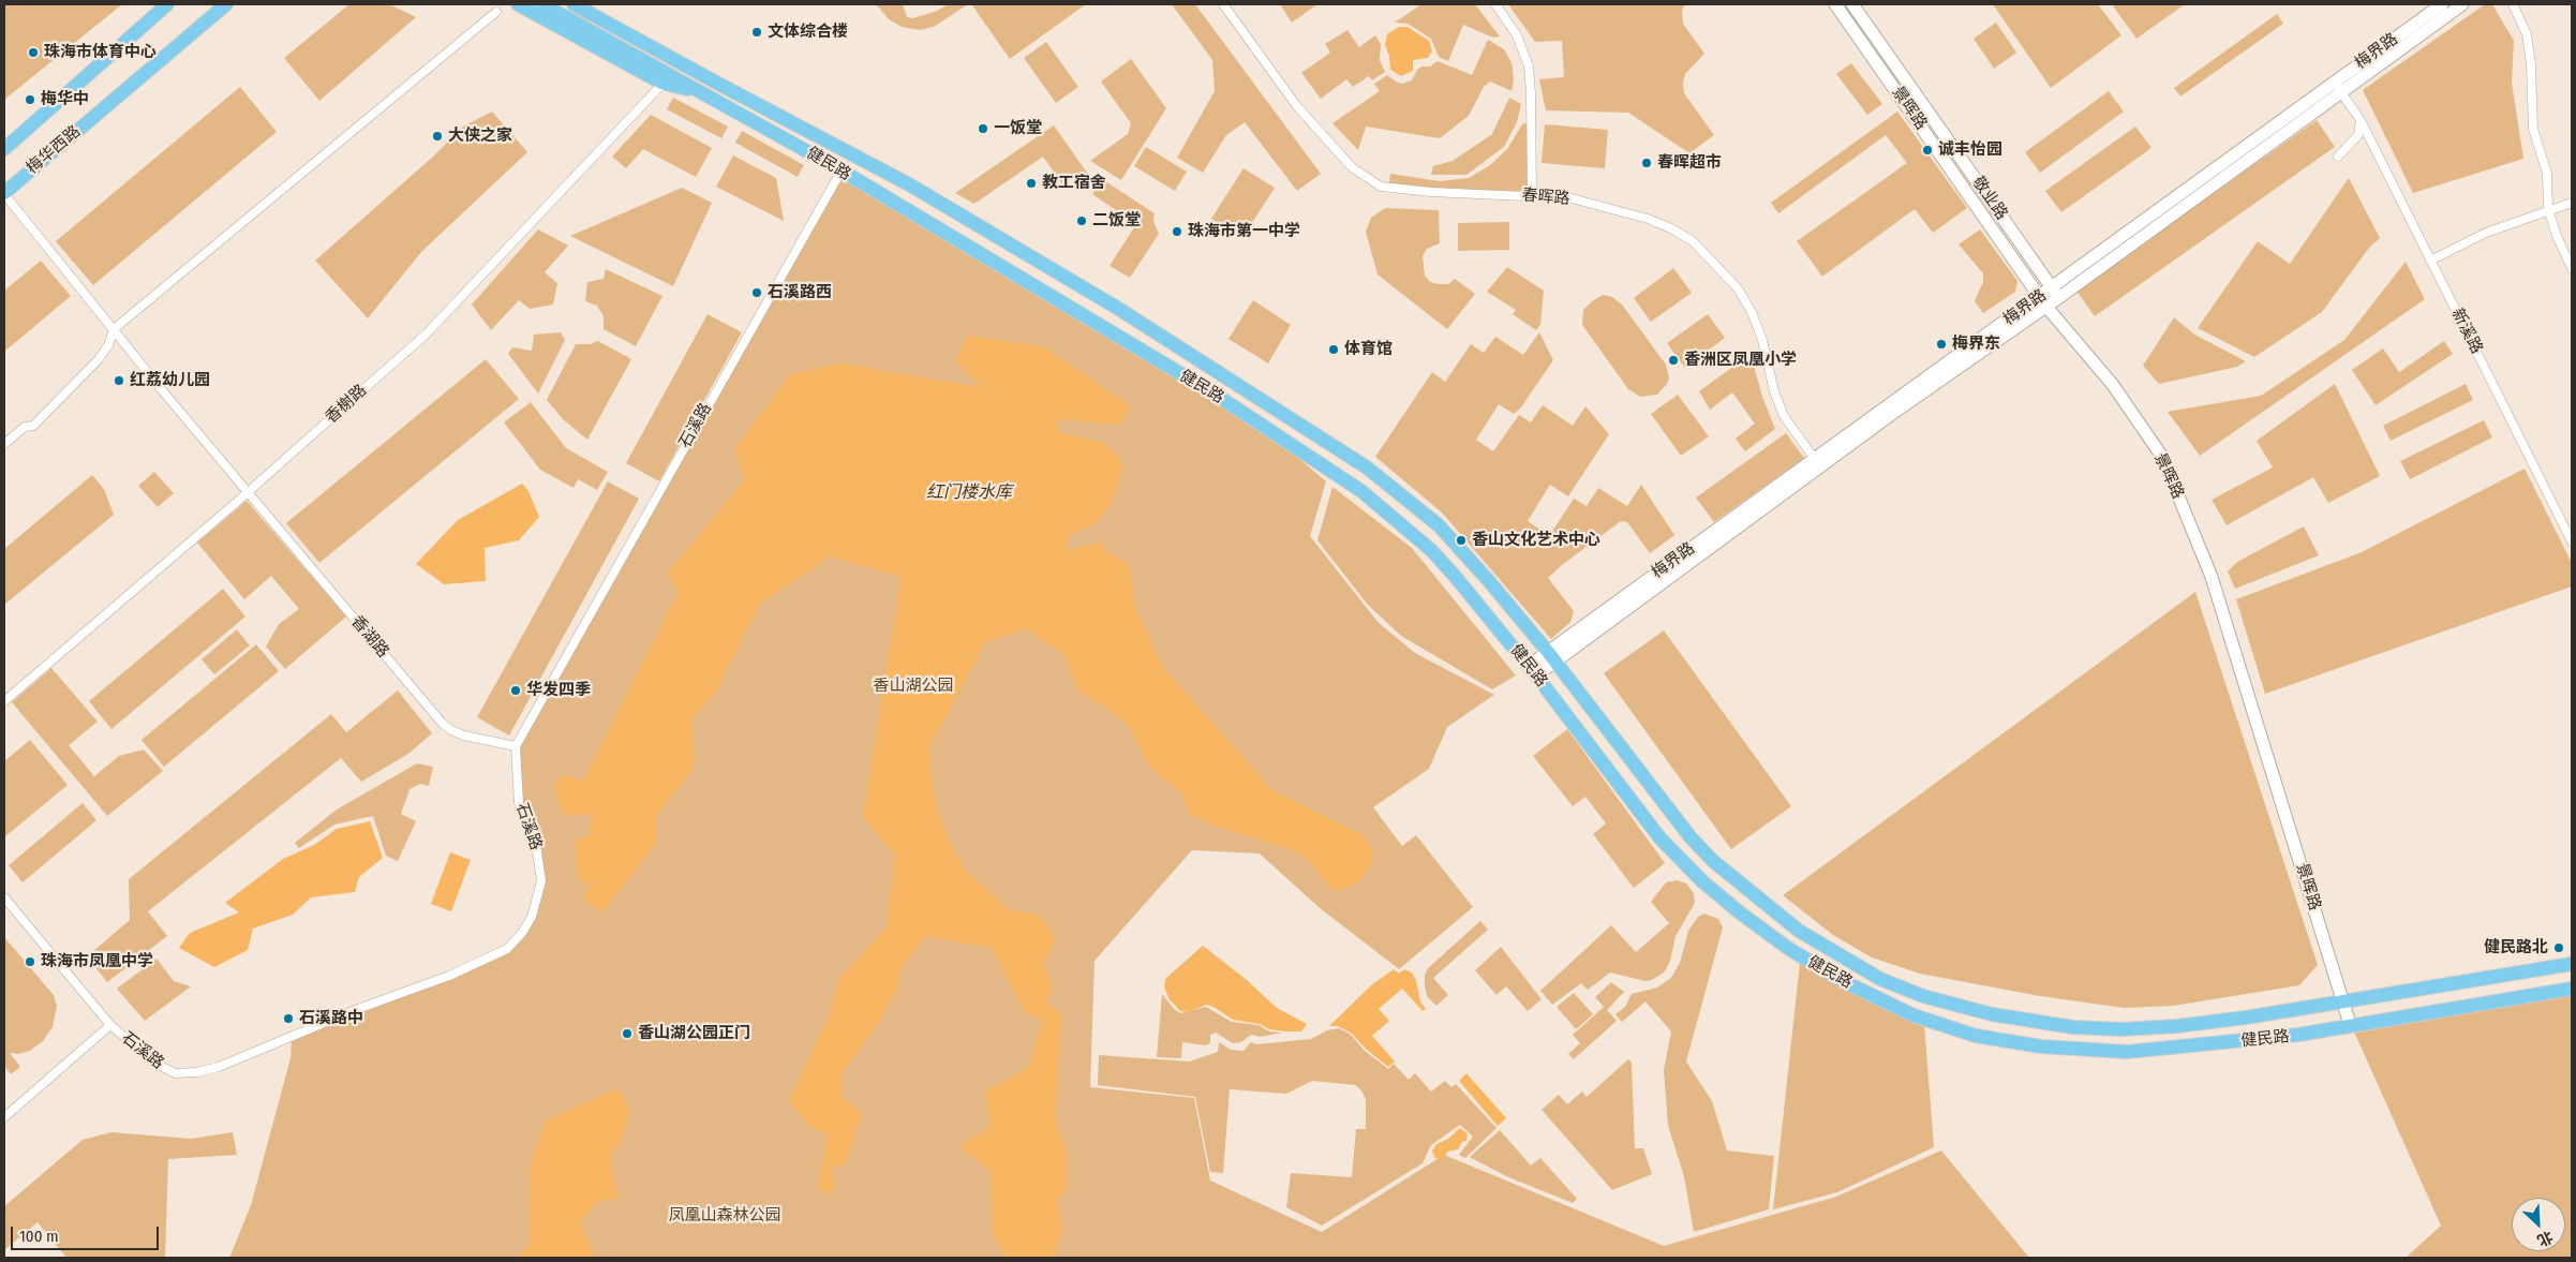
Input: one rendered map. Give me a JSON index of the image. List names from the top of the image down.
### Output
{
  "streets": {
    "main road": [
      "梅界路",
      "景晖路",
      "梅华西路",
      "健民路",
      "敬业路"
    ],
    "street": [
      "春晖路",
      "新溪路",
      "香榭路",
      "石溪路",
      "香湖路"
    ]
  },
  "crossings": [
    ["梅界路", "景晖路"],
    ["梅界路", "健民路"],
    ["梅界路", "春晖路"],
    ["梅界路", "敬业路"],
    ["梅界路", "新溪路"],
    ["景晖路", "健民路"],
    ["梅华西路", "香湖路"],
    ["健民路", "石溪路"],
    ["香榭路", "香湖路"],
    ["石溪路", "香湖路"]
  ],
  "water": ["红门楼水库"],
  "parks": ["香山湖公园", "凤凰山森林公园"],
  "places": [
    "文体综合楼",
    "珠海市体育中心",
    "梅华中",
    "一饭堂",
    "大侠之家",
    "诚丰怡园",
    "春晖超市",
    "教工宿舍",
    "二饭堂",
    "珠海市第一中学",
    "石溪路西",
    "梅界东",
    "体育馆",
    "香洲区凤凰小学",
    "红荔幼儿园",
    "香山文化艺术中心",
    "华发四季",
    "健民路北",
    "珠海市凤凰中学",
    "石溪路中",
    "香山湖公园正门"
  ],
  "scale_bar": "100 m",
  "north": "bottom right"
}
